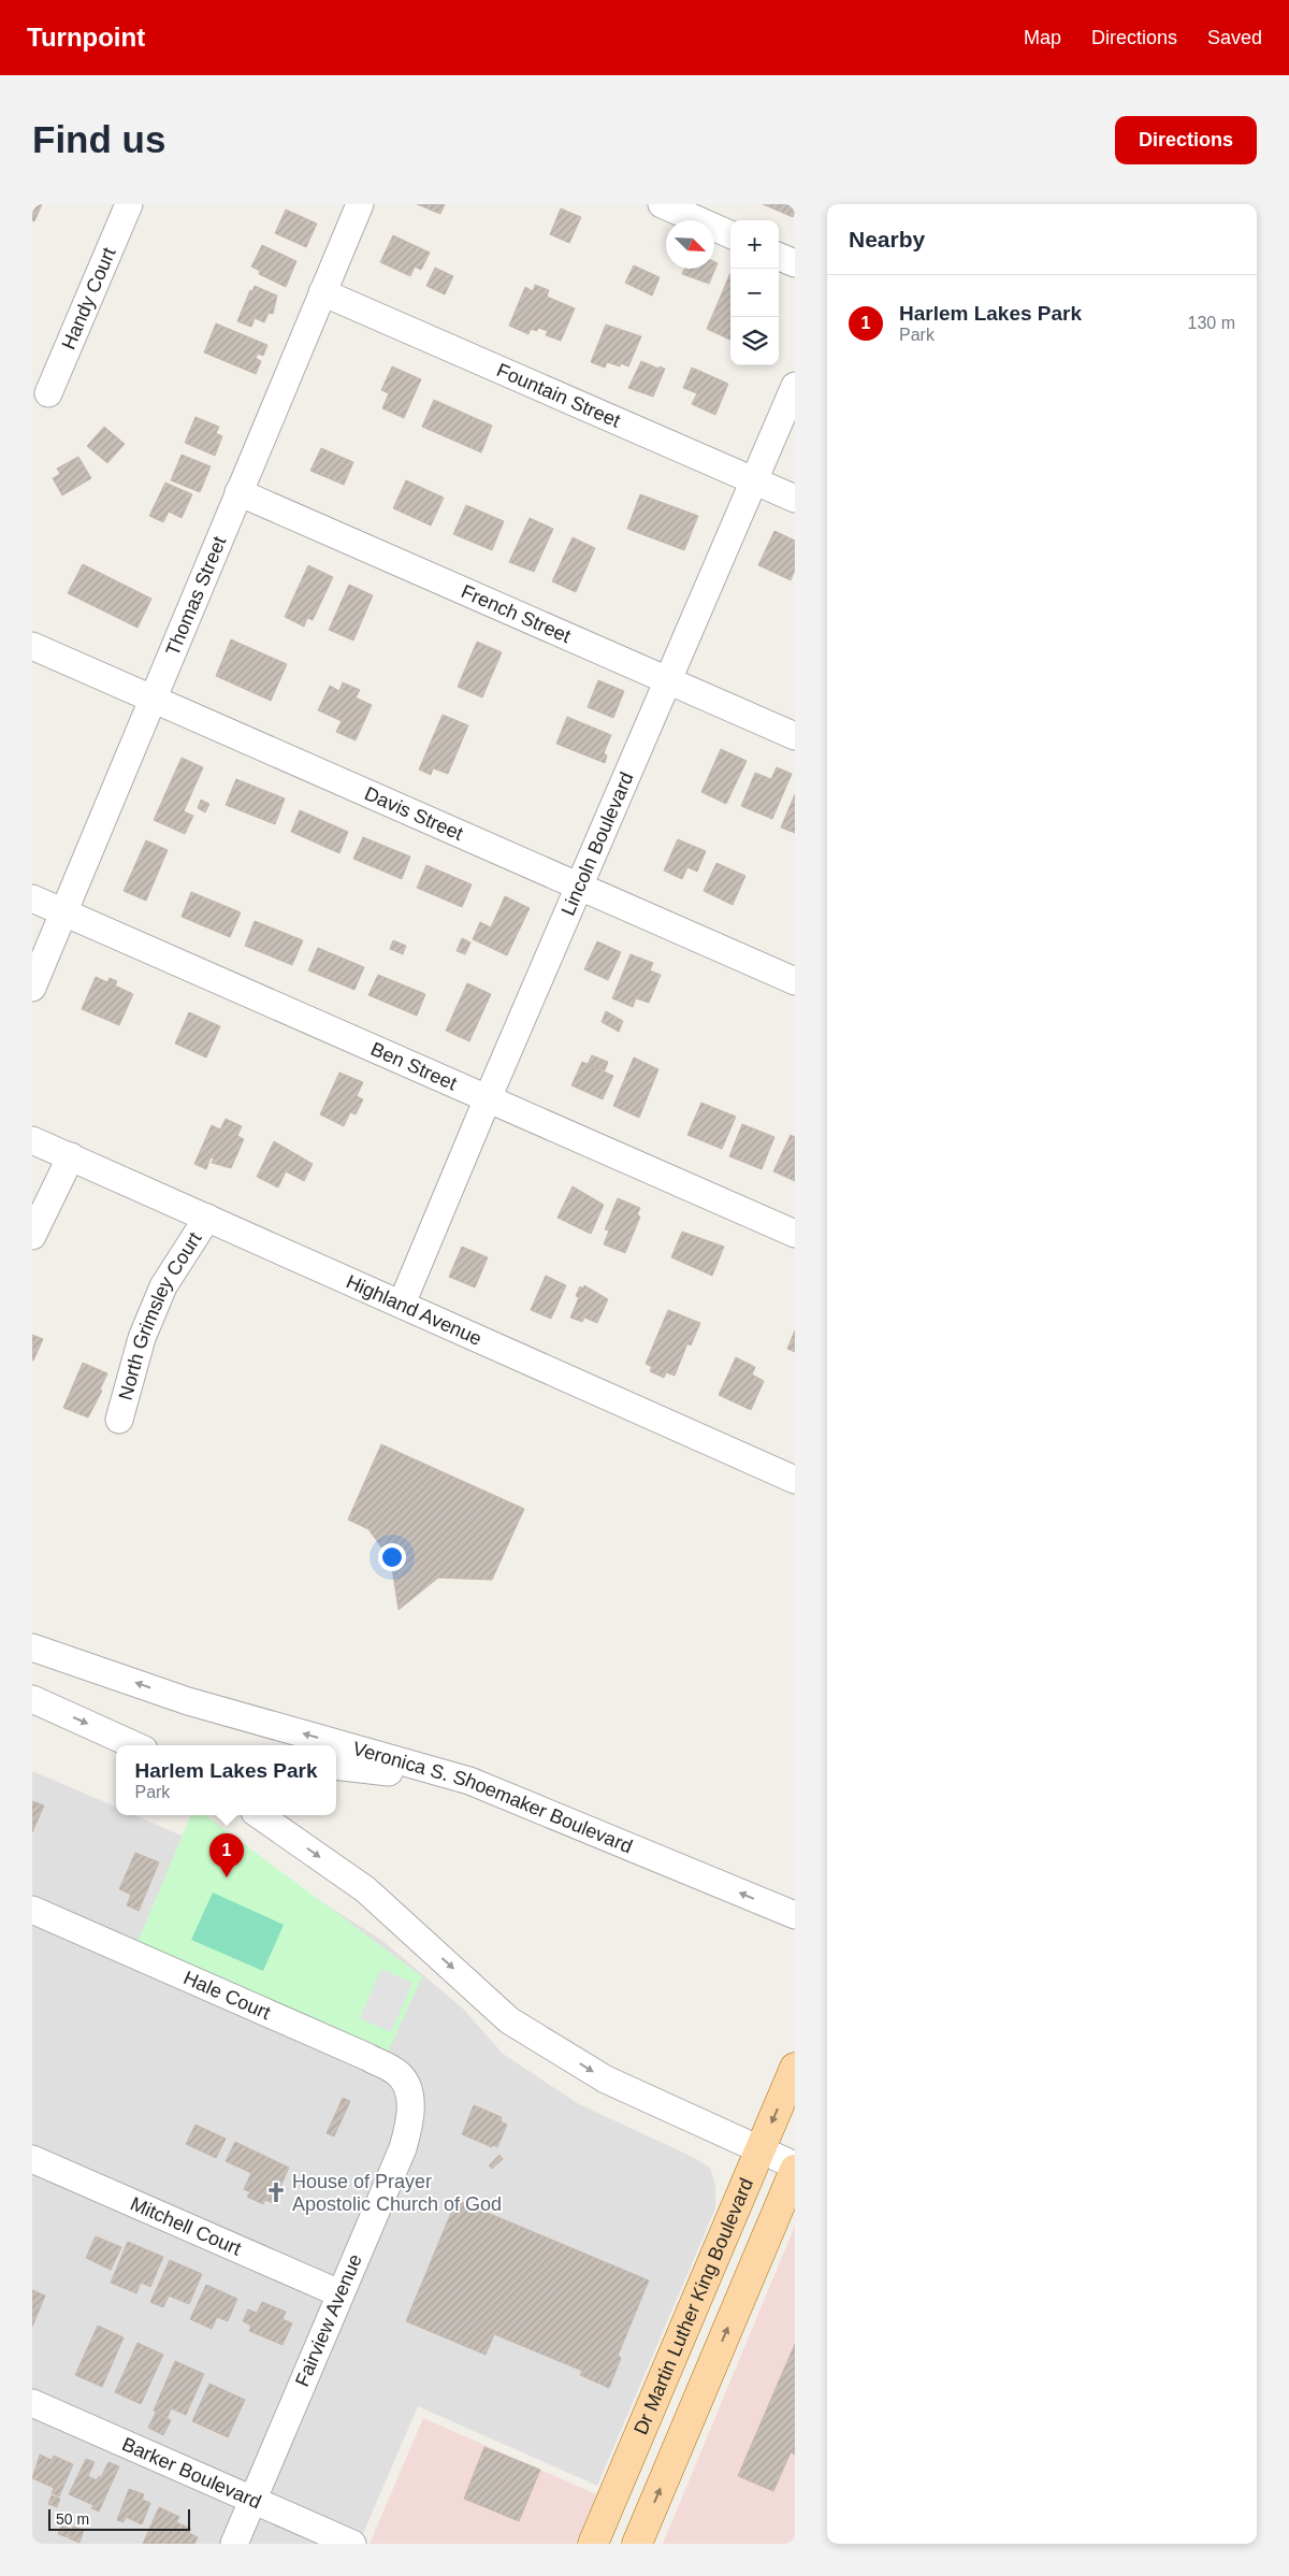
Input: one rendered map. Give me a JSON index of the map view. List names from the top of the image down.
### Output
{
  "streets": {
    "main road": ["Dr Martin Luther King Boulevard"],
    "street": [
      "Handy Court",
      "Fountain Street",
      "Thomas Street",
      "French Street",
      "Davis Street",
      "Lincoln Boulevard",
      "Ben Street",
      "Highland Avenue",
      "North Grimsley Court",
      "Veronica S. Shoemaker Boulevard",
      "Hale Court",
      "Mitchell Court",
      "Fairview Avenue",
      "Barker Boulevard"
    ]
  },
  "crossings": [
    ["Fountain Street", "Thomas Street"],
    ["Fountain Street", "Lincoln Boulevard"],
    ["Thomas Street", "French Street"],
    ["Thomas Street", "Davis Street"],
    ["Thomas Street", "Ben Street"],
    ["French Street", "Lincoln Boulevard"],
    ["Davis Street", "Lincoln Boulevard"],
    ["Lincoln Boulevard", "Ben Street"],
    ["Lincoln Boulevard", "Highland Avenue"],
    ["Highland Avenue", "North Grimsley Court"],
    ["Hale Court", "Fairview Avenue"],
    ["Mitchell Court", "Fairview Avenue"],
    ["Fairview Avenue", "Barker Boulevard"]
  ],
  "places": {
    "church": ["House of Prayer Apostolic Church of God"]
  },
  "scale_bar": "50 m",
  "north": "bottom right",
  "page": {
    "header": "Turnpoint",
    "nav": ["Map", "Directions", "Saved"],
    "buttons": "Directions",
    "title": "Find us",
    "heading": "Nearby",
    "map_buttons": ["+", "−"],
    "list": [
      {
        "mark": "1",
        "name": "Harlem Lakes Park",
        "note": "Park",
        "value": "130 m"
      }
    ],
    "popup": ["Harlem Lakes Park", "Park"],
    "pins": "1",
    "scale": "50 m"
  }
}
